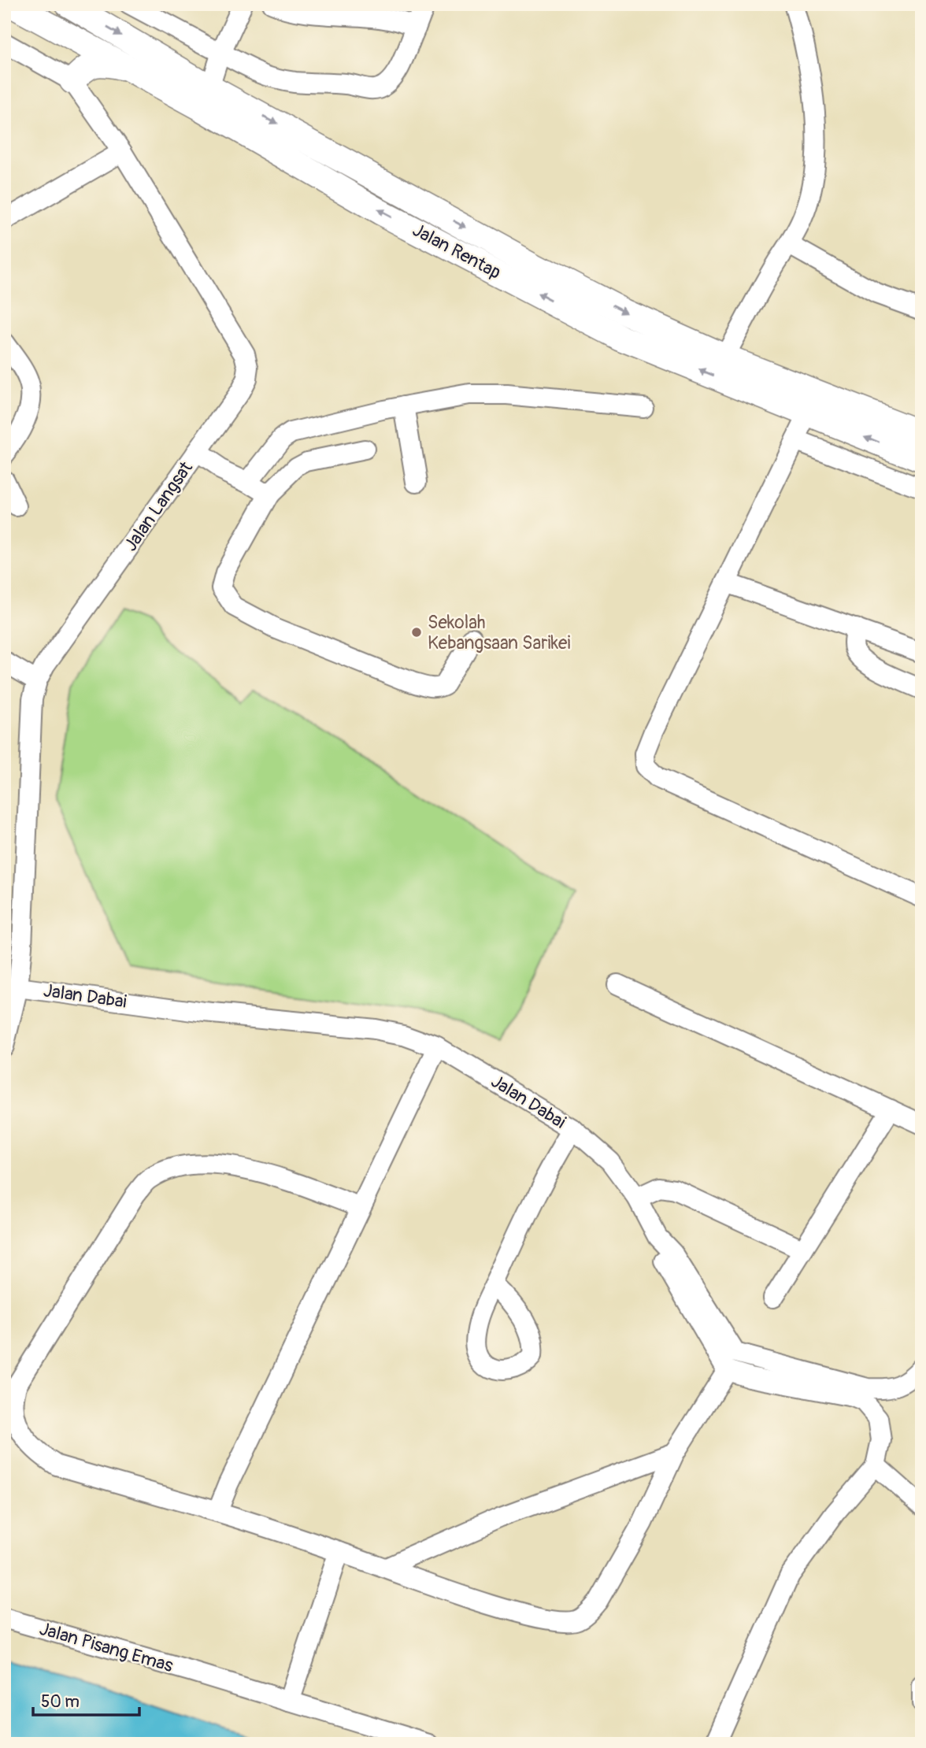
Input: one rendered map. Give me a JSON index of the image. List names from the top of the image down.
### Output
{
  "streets": {
    "main road": ["Jalan Rentap"],
    "street": ["Jalan Langsat", "Jalan Dabai", "Jalan Pisang Emas"]
  },
  "crossings": [
    ["Jalan Langsat", "Jalan Dabai"]
  ],
  "places": ["Sekolah Kebangsaan Sarikei"],
  "scale_bar": "50 m"
}
